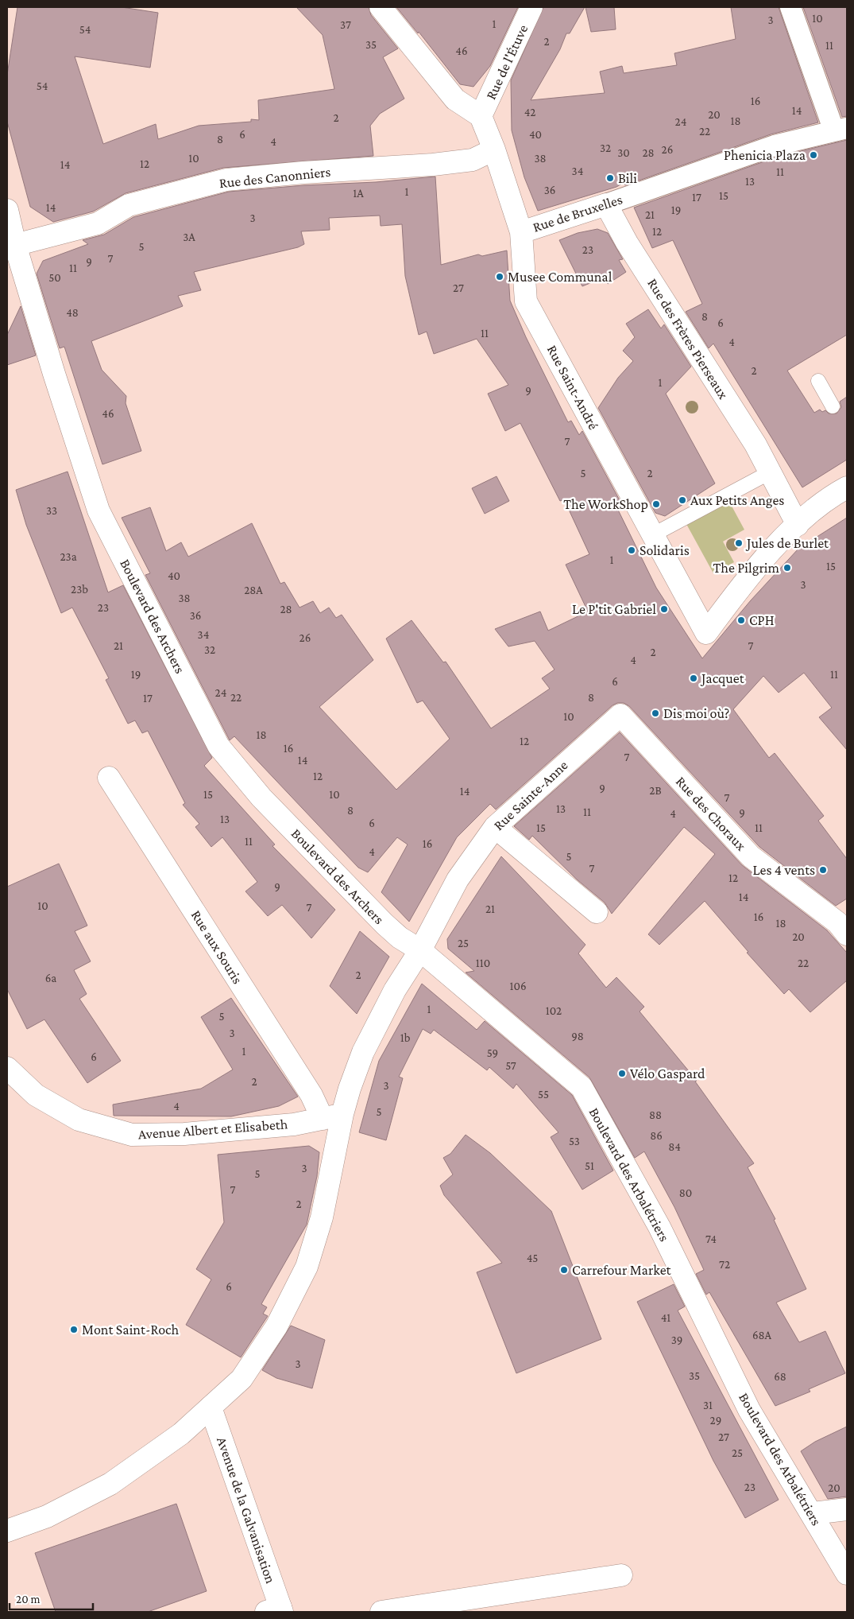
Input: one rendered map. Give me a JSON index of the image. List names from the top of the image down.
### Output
{
  "streets": {
    "street": [
      "Rue de l'Étuve",
      "Rue des Canonniers",
      "Rue de Bruxelles",
      "Rue des Frères Pierseaux",
      "Rue Saint-André",
      "Boulevard des Archers",
      "Rue Sainte-Anne",
      "Rue des Choraux",
      "Rue aux Souris",
      "Avenue Albert et Elisabeth",
      "Boulevard des Arbalétriers",
      "Avenue de la Galvanisation"
    ]
  },
  "crossings": [
    ["Rue de l'Étuve", "Rue de Bruxelles"],
    ["Rue des Canonniers", "Rue de Bruxelles"],
    ["Rue des Canonniers", "Boulevard des Archers"],
    ["Rue de Bruxelles", "Rue des Frères Pierseaux"],
    ["Rue de Bruxelles", "Rue Saint-André"],
    ["Rue des Frères Pierseaux", "Rue Saint-André"],
    ["Boulevard des Archers", "Rue Sainte-Anne"],
    ["Boulevard des Archers", "Boulevard des Arbalétriers"],
    ["Rue Sainte-Anne", "Rue des Choraux"],
    ["Rue Sainte-Anne", "Rue aux Souris"],
    ["Rue Sainte-Anne", "Avenue Albert et Elisabeth"],
    ["Rue Sainte-Anne", "Boulevard des Arbalétriers"],
    ["Rue Sainte-Anne", "Avenue de la Galvanisation"],
    ["Rue aux Souris", "Avenue Albert et Elisabeth"]
  ],
  "places": [
    "Phenicia Plaza",
    "Bili",
    "Musee Communal",
    "Aux Petits Anges",
    "The WorkShop",
    "Jules de Burlet",
    "Solidaris",
    "The Pilgrim",
    "Le P'tit Gabriel",
    "CPH",
    "Jacquet",
    "Dis moi où?",
    "Les 4 vents",
    "Vélo Gaspard",
    "Carrefour Market",
    "Mont Saint-Roch"
  ],
  "house_numbers": [
    "10",
    "3",
    "1",
    "37",
    "54",
    "2",
    "35",
    "11",
    "46",
    "54",
    "16",
    "14",
    "42",
    "20",
    "2",
    "18",
    "24",
    "22",
    "6",
    "40",
    "8",
    "4",
    "32",
    "26",
    "30",
    "28",
    "10",
    "38",
    "12",
    "14",
    "34",
    "11",
    "13",
    "36",
    "1",
    "1A",
    "15",
    "17",
    "14",
    "19",
    "21",
    "3",
    "12",
    "3A",
    "5",
    "23",
    "7",
    "9",
    "11",
    "50",
    "27",
    "48",
    "8",
    "6",
    "11",
    "4",
    "2",
    "1",
    "9",
    "46",
    "7",
    "5",
    "2",
    "33",
    "23a",
    "1",
    "15",
    "40",
    "3",
    "23b",
    "28A",
    "38",
    "23",
    "28",
    "36",
    "34",
    "26",
    "21",
    "7",
    "32",
    "2",
    "4",
    "19",
    "11",
    "6",
    "24",
    "22",
    "8",
    "17",
    "10",
    "18",
    "12",
    "16",
    "7",
    "14",
    "12",
    "9",
    "2B",
    "14",
    "15",
    "10",
    "7",
    "13",
    "8",
    "11",
    "9",
    "4",
    "13",
    "6",
    "15",
    "11",
    "11",
    "16",
    "4",
    "5",
    "7",
    "12",
    "9",
    "14",
    "10",
    "7",
    "21",
    "16",
    "18",
    "20",
    "25",
    "110",
    "22",
    "2",
    "6a",
    "106",
    "1",
    "102",
    "5",
    "3",
    "98",
    "1b",
    "1",
    "59",
    "6",
    "57",
    "2",
    "3",
    "55",
    "4",
    "5",
    "88",
    "86",
    "53",
    "84",
    "51",
    "3",
    "5",
    "7",
    "80",
    "2",
    "74",
    "45",
    "72",
    "6",
    "41",
    "68A",
    "39",
    "3",
    "35",
    "68",
    "31",
    "29",
    "27",
    "25",
    "23",
    "20"
  ],
  "scale_bar": "20 m"
}
